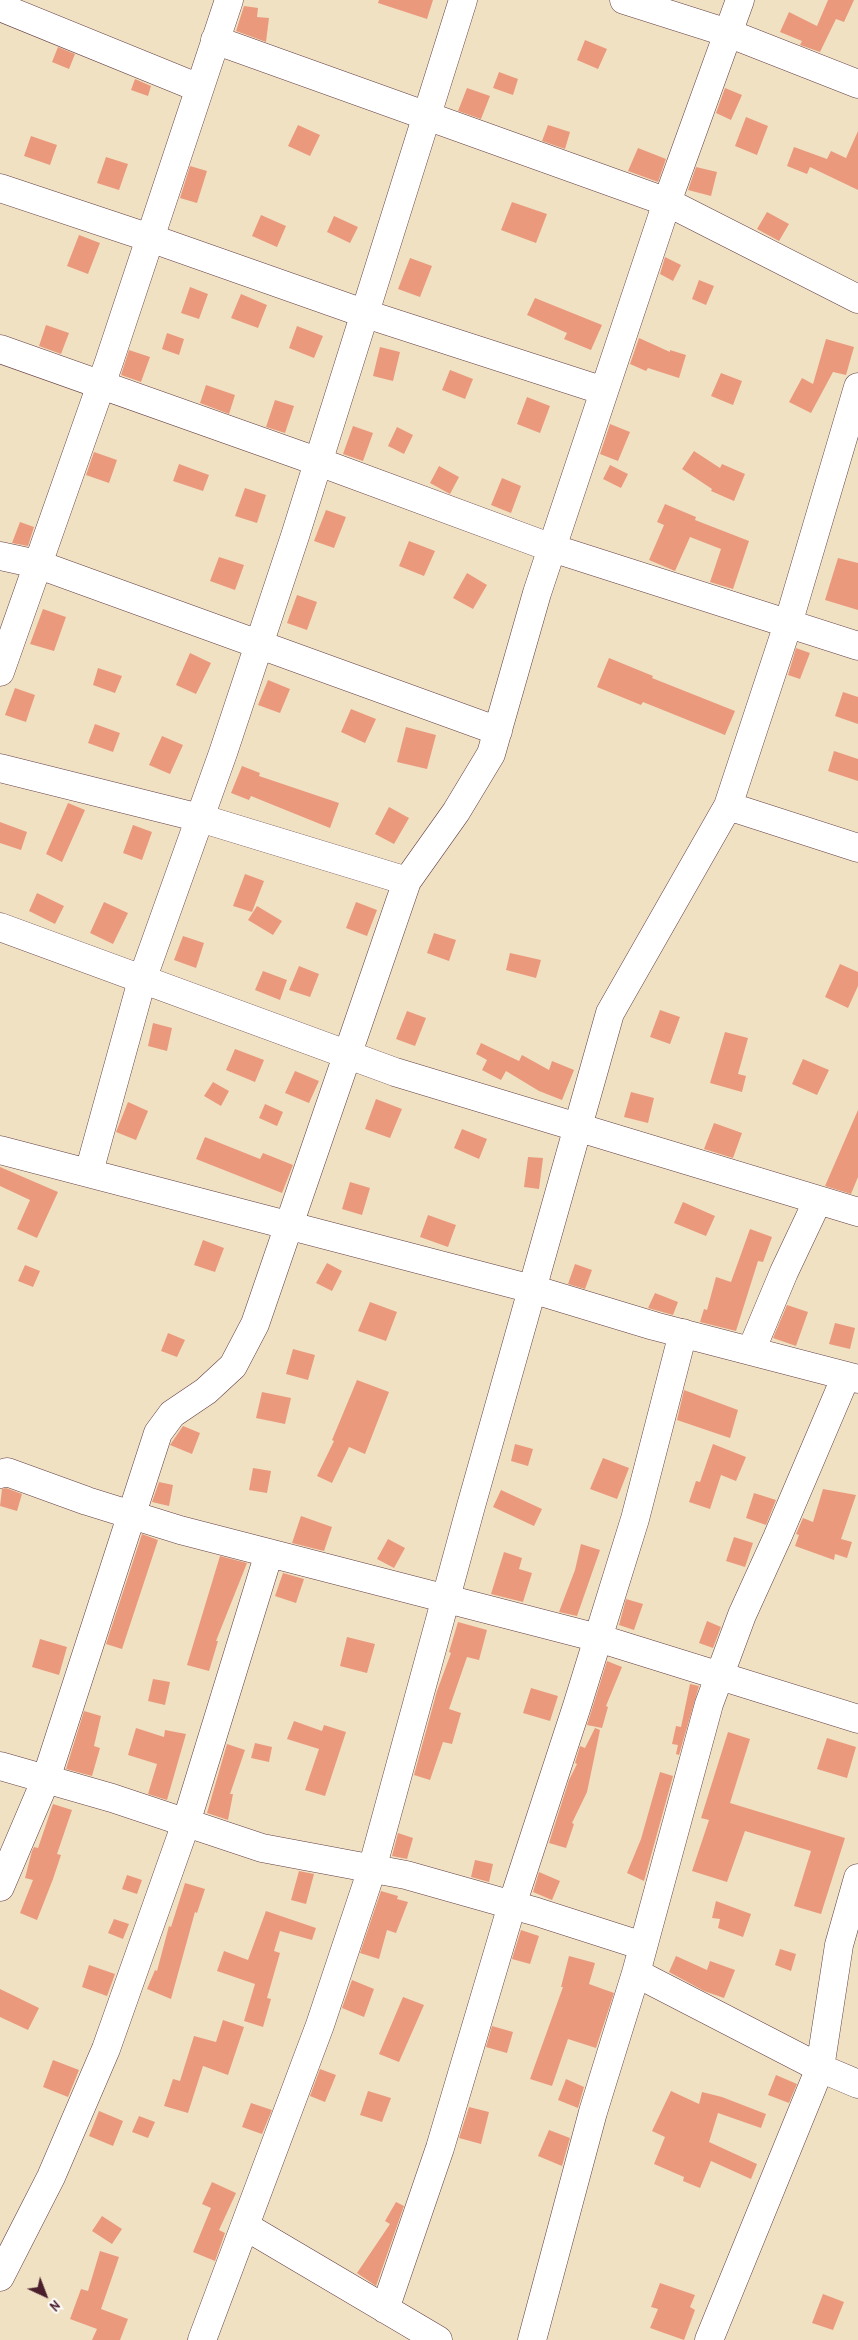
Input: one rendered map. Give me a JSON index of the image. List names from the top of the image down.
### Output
{
  "north": "bottom right"
}
